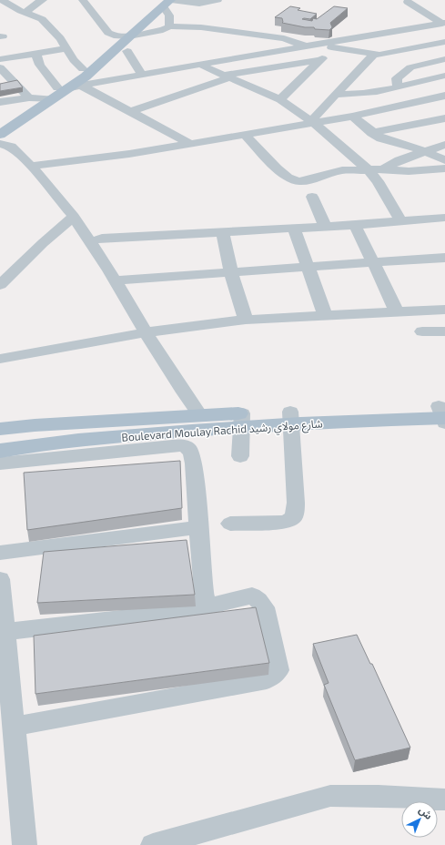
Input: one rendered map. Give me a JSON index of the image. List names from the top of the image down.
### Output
{
  "streets": {
    "main road": ["Boulevard Moulay Rachid شارع مولاي رشيد"]
  },
  "north": "top right"
}
